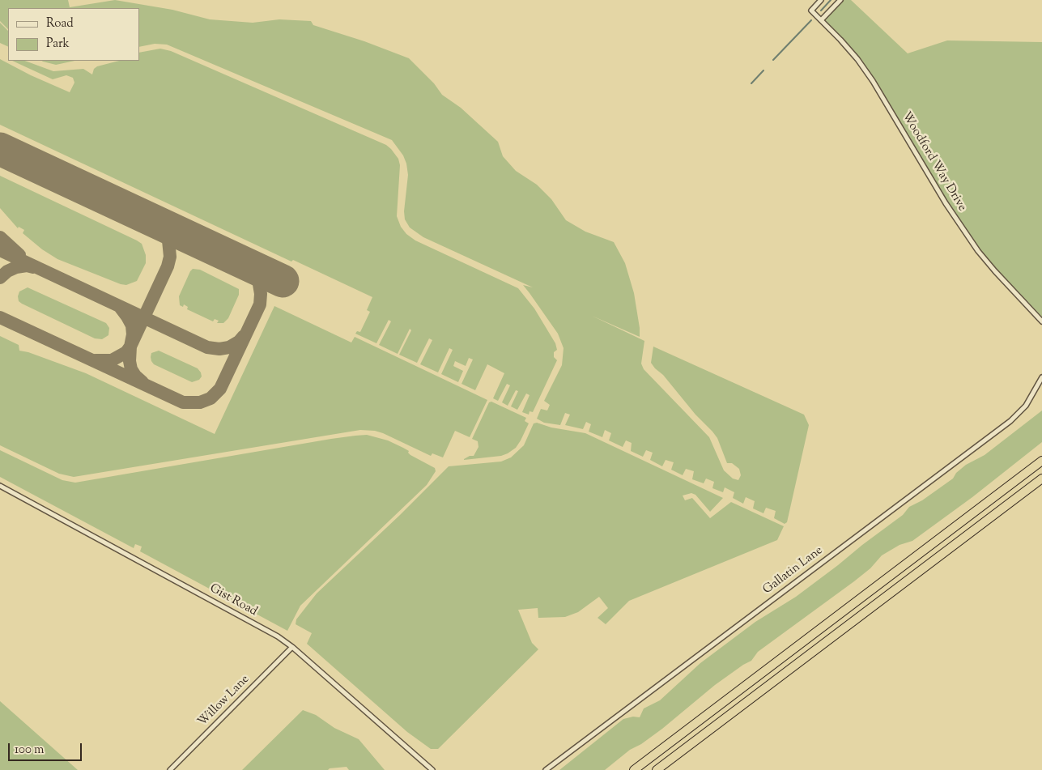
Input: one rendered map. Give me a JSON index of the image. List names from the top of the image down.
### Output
{
  "streets": {
    "street": [
      "Woodford Way Drive",
      "Gallatin Lane",
      "Gist Road",
      "Willow Lane"
    ]
  },
  "crossings": [
    ["Gist Road", "Willow Lane"]
  ],
  "legend": ["Road", "Park"],
  "scale_bar": "100 m"
}
